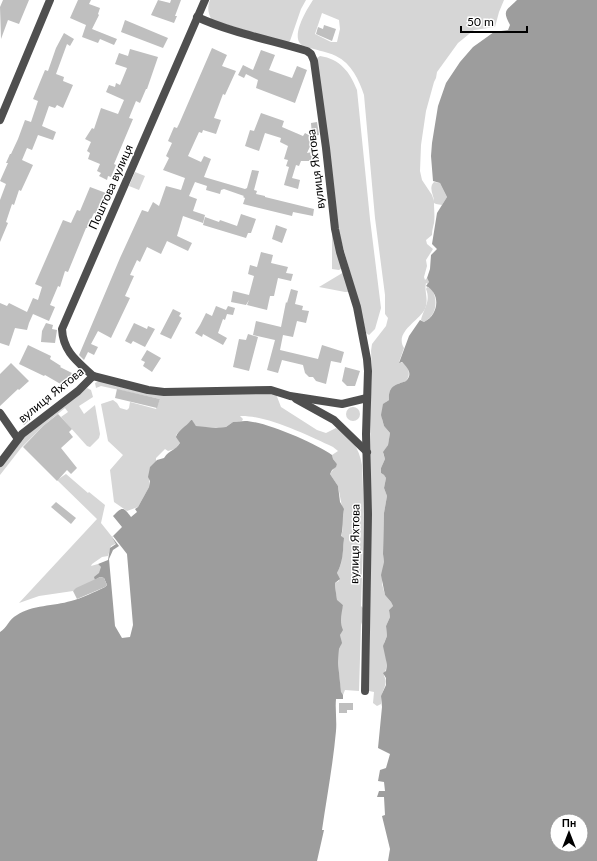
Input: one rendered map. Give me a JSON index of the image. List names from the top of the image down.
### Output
{
  "streets": {
    "street": ["вулиця Яхтова", "Поштова вулиця"]
  },
  "crossings": [
    ["вулиця Яхтова", "Поштова вулиця"]
  ],
  "scale_bar": "50 m",
  "north": "top"
}
